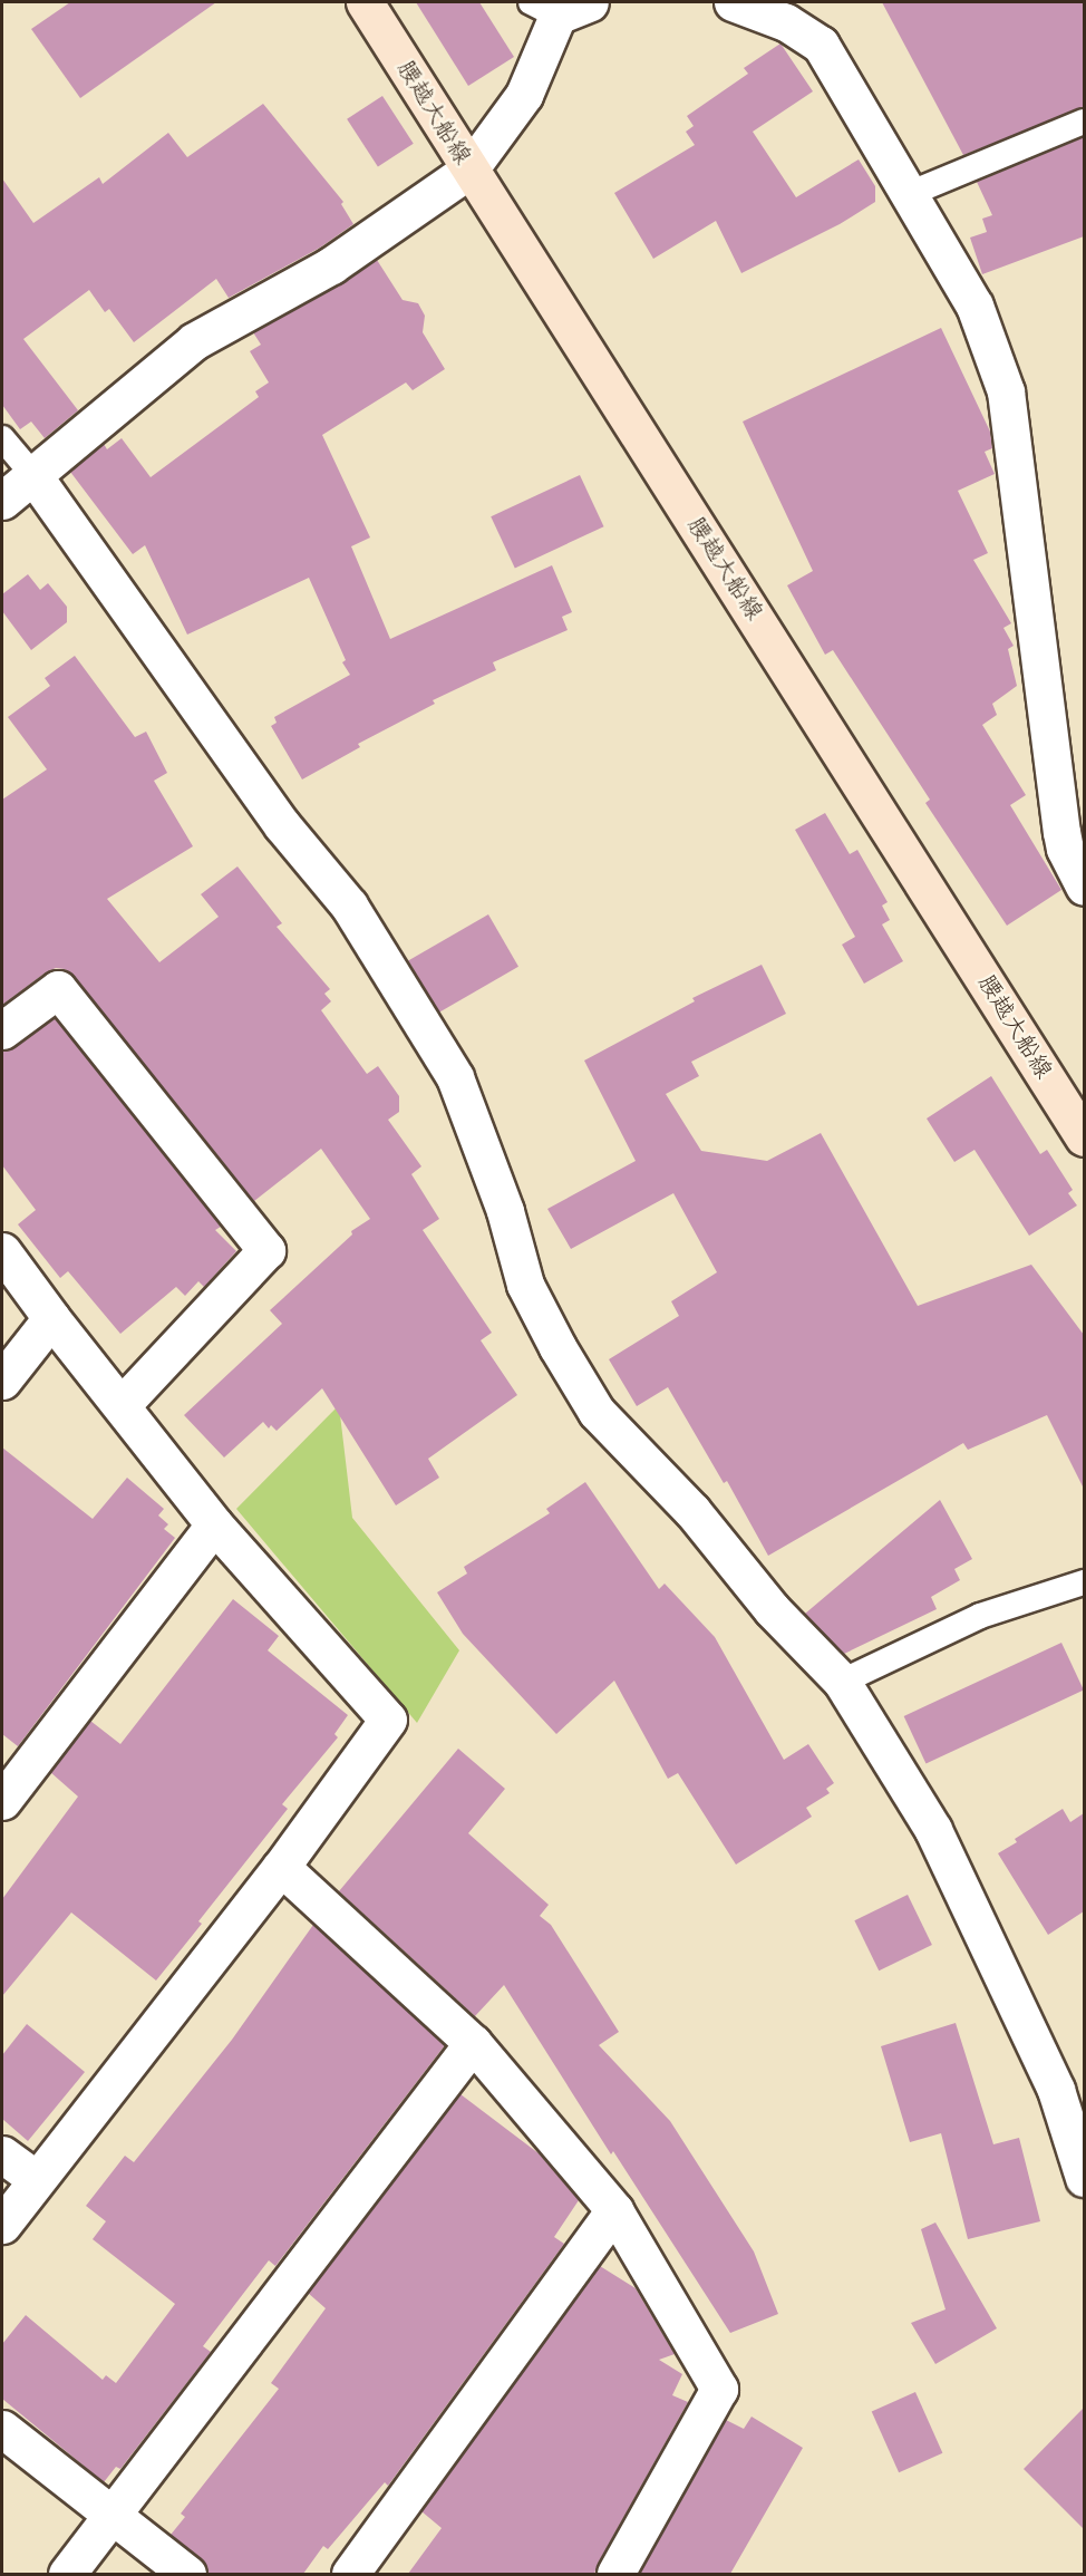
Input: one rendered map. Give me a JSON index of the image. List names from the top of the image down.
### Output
{
  "streets": {
    "main road": ["腰越大船線"]
  }
}
